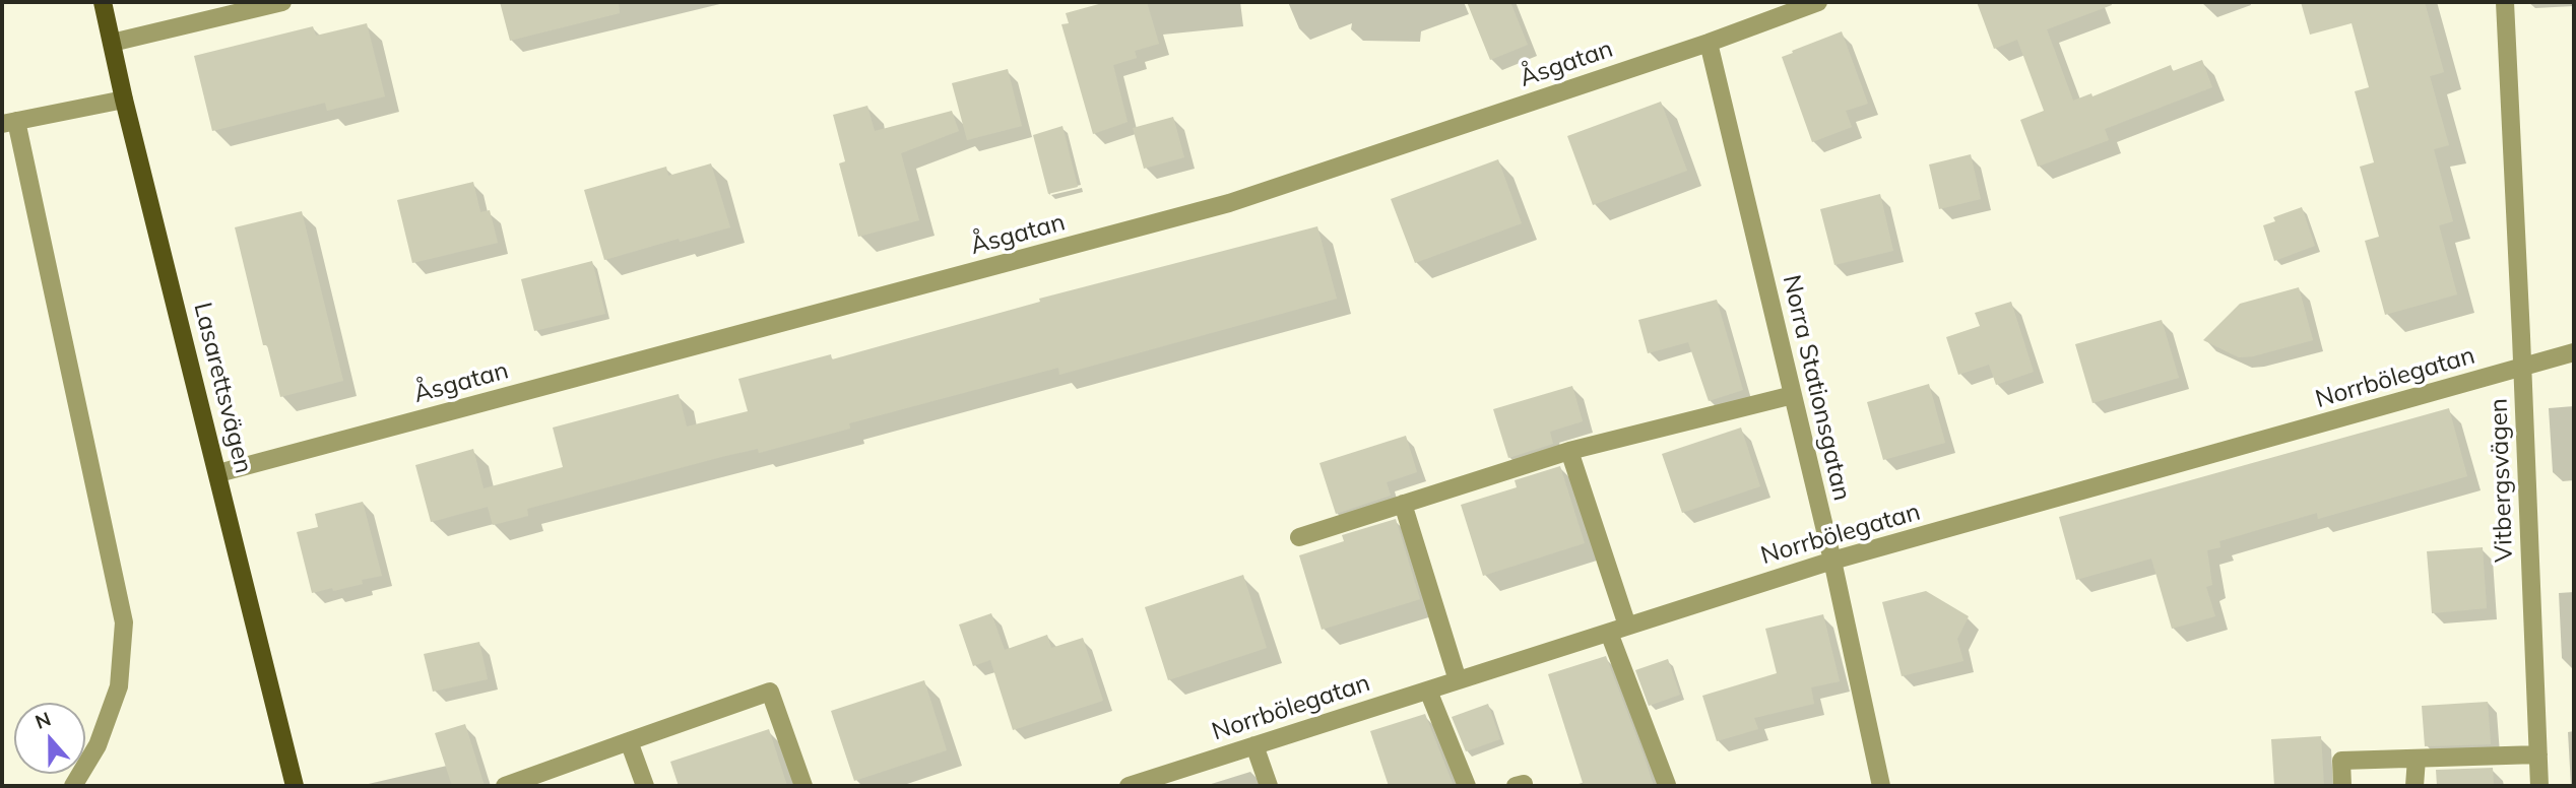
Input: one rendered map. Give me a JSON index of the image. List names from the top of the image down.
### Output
{
  "streets": {
    "main road": ["Lasarettsvägen"],
    "street": [
      "Åsgatan",
      "Norrbölegatan",
      "Norra Stationsgatan",
      "Vitbergsvägen"
    ]
  },
  "crossings": [
    ["Åsgatan", "Lasarettsvägen"],
    ["Åsgatan", "Norra Stationsgatan"],
    ["Norrbölegatan", "Norra Stationsgatan"],
    ["Norrbölegatan", "Vitbergsvägen"]
  ],
  "north": "top"
}
